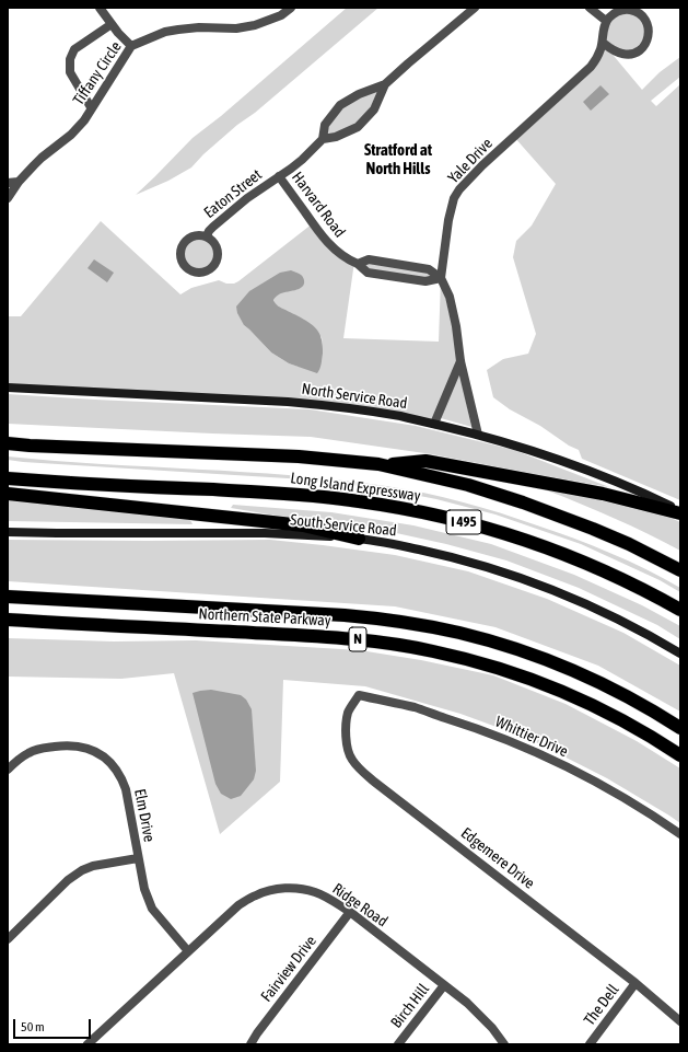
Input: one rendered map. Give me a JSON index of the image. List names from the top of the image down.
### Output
{
  "streets": {
    "highway": [
      "Long Island Expressway",
      "I 495",
      "Northern State Parkway",
      "N"
    ],
    "main road": ["North Service Road", "South Service Road"],
    "street": [
      "Tiffany Circle",
      "Yale Drive",
      "Eaton Street",
      "Harvard Road",
      "Whittier Drive",
      "Elm Drive",
      "Edgemere Drive",
      "Ridge Road",
      "Fairview Drive",
      "The Dell",
      "Birch Hill"
    ]
  },
  "crossings": [
    ["Yale Drive", "Harvard Road"],
    ["Eaton Street", "Harvard Road"],
    ["Whittier Drive", "Edgemere Drive"],
    ["Elm Drive", "Ridge Road"],
    ["Edgemere Drive", "The Dell"],
    ["Ridge Road", "Fairview Drive"],
    ["Ridge Road", "Birch Hill"]
  ],
  "districts": ["Stratford at North Hills"],
  "scale_bar": "50 m"
}
